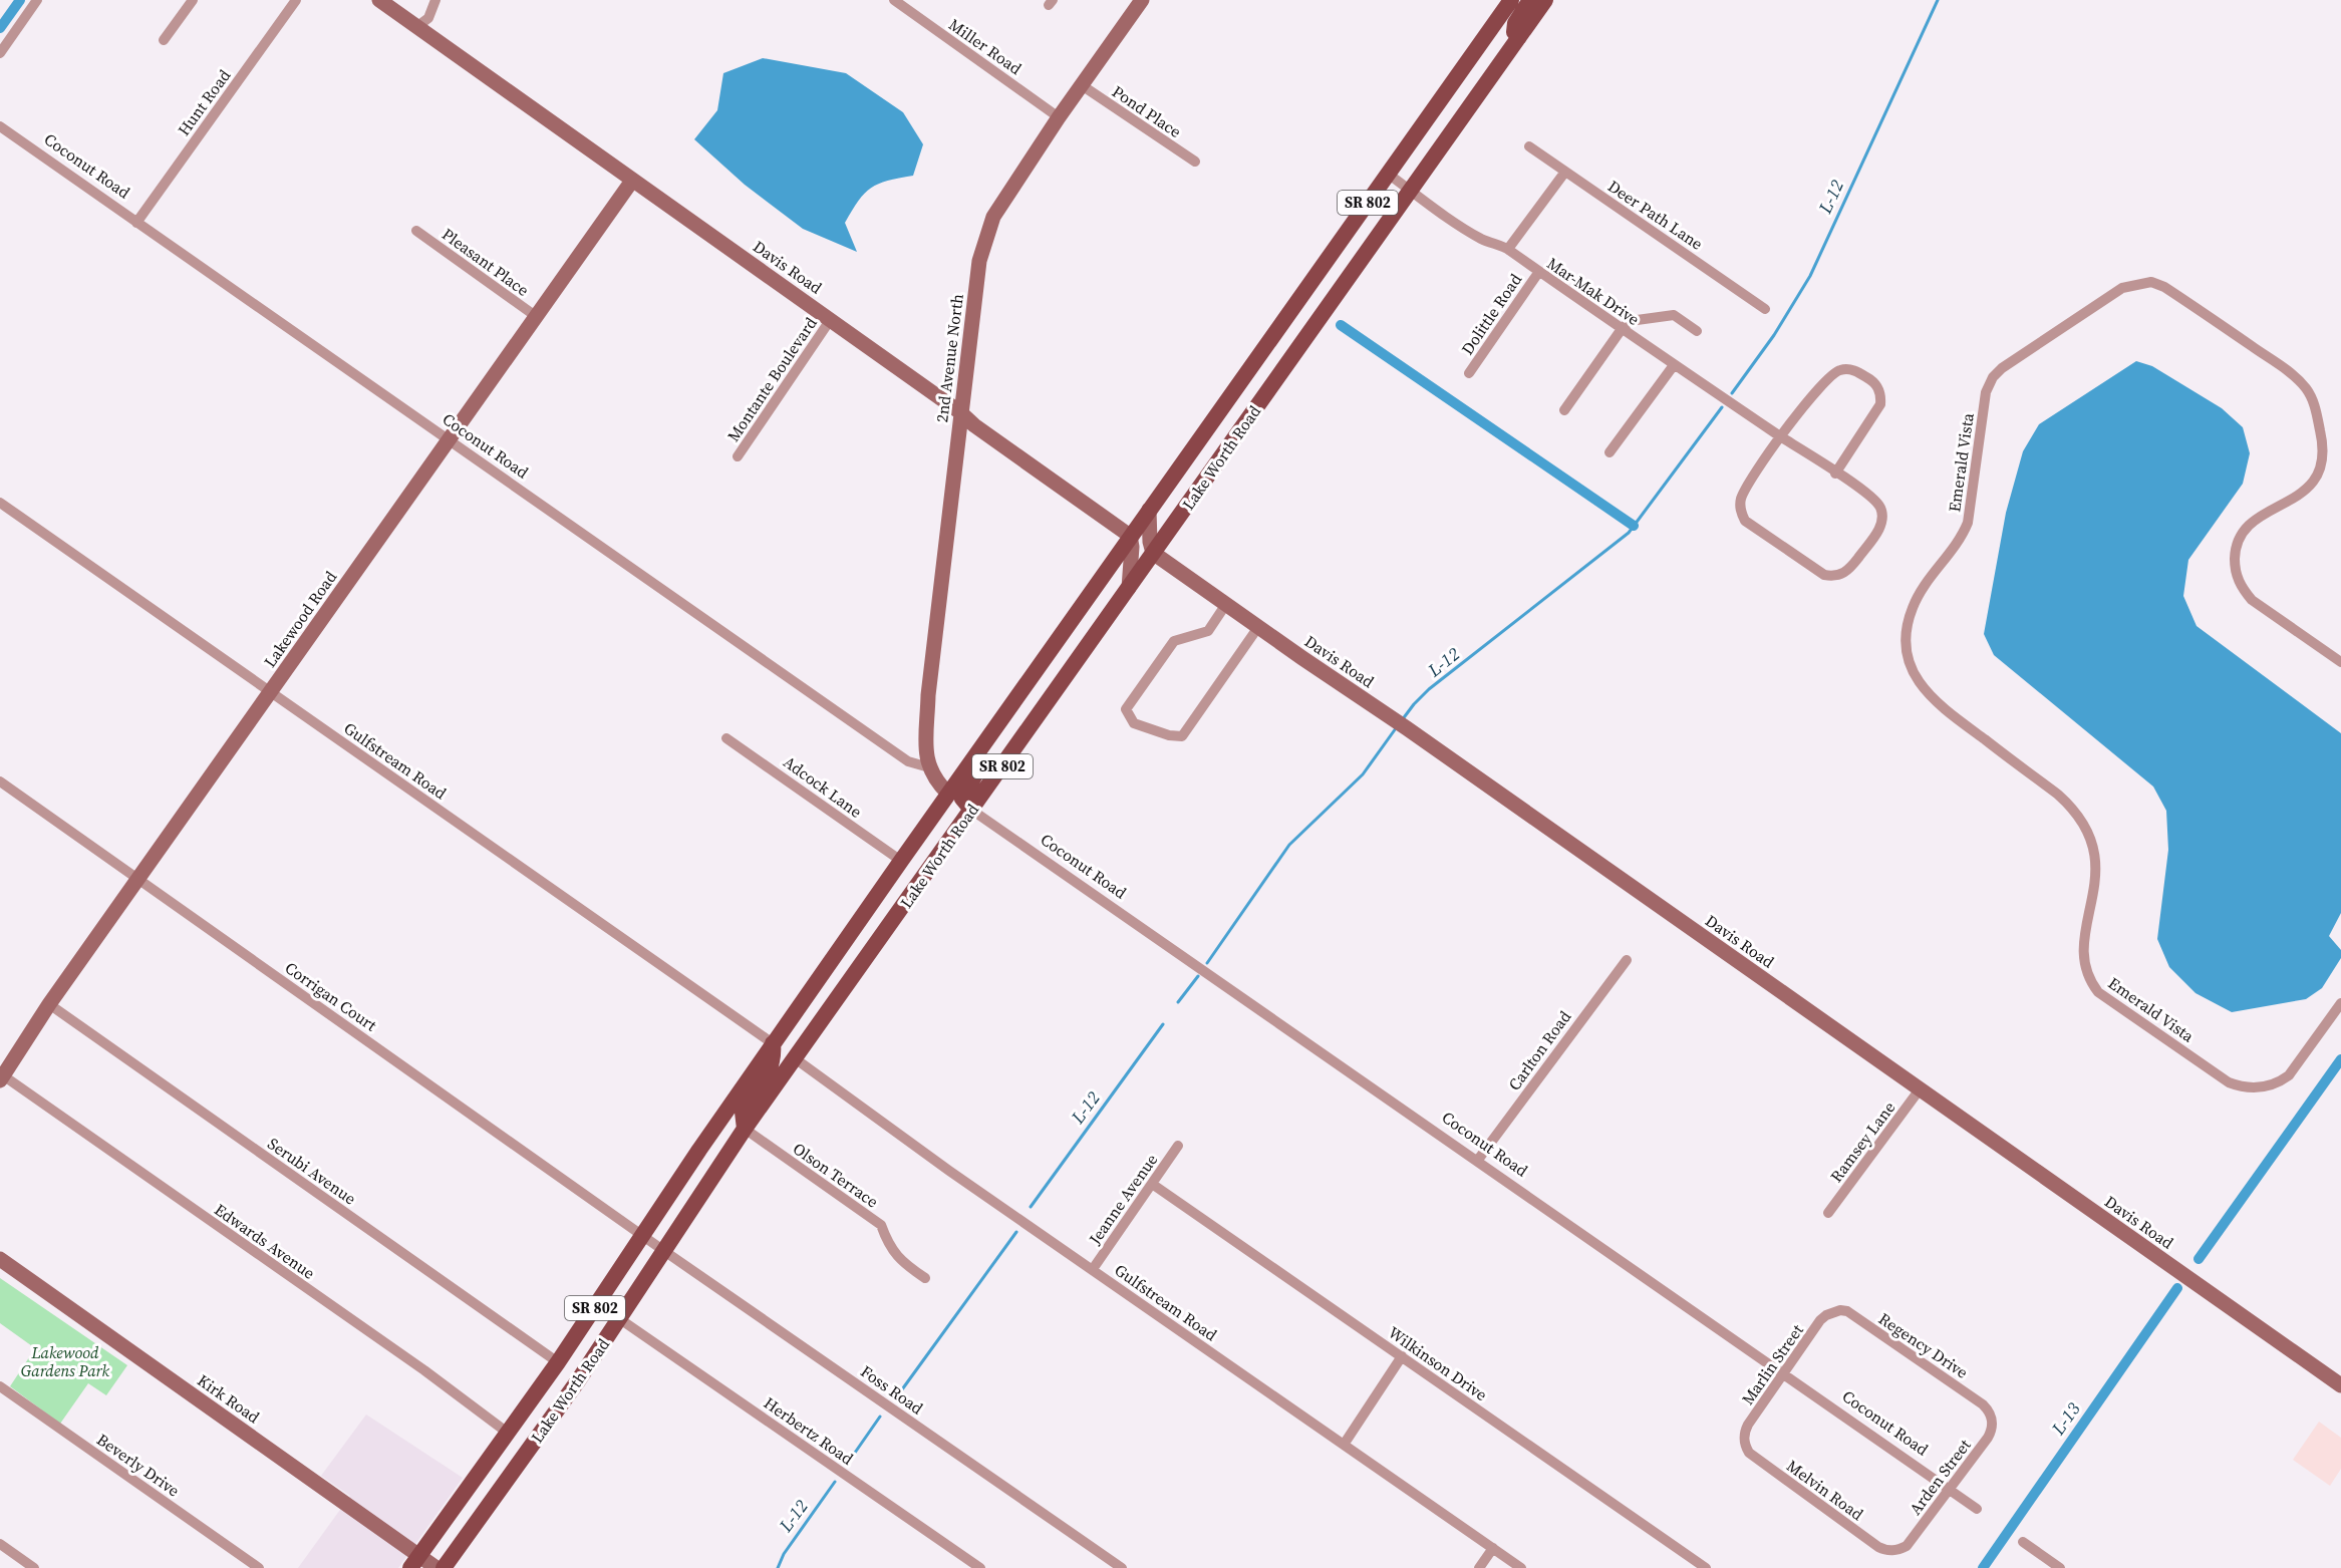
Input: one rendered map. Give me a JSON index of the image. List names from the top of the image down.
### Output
{
  "streets": {
    "main road": ["SR 802", "Lake Worth Road"],
    "street": [
      "Miller Road",
      "Hunt Road",
      "Pond Place",
      "Coconut Road",
      "Deer Path Lane",
      "Pleasant Place",
      "Davis Road",
      "Mar-Mak Drive",
      "Dolittle Road",
      "2nd Avenue North",
      "Montante Boulevard",
      "Emerald Vista",
      "Lakewood Road",
      "Gulfstream Road",
      "Adcock Lane",
      "Corrigan Court",
      "Carlton Road",
      "Ramsey Lane",
      "Serubi Avenue",
      "Olson Terrace",
      "Jeanne Avenue",
      "Edwards Avenue",
      "Regency Drive",
      "Wilkinson Drive",
      "Marlin Street",
      "Foss Road",
      "Kirk Road",
      "Herbertz Road",
      "Beverly Drive",
      "Arden Street",
      "Melvin Road"
    ]
  },
  "crossings": [
    ["Miller Road", "2nd Avenue North"],
    ["Hunt Road", "Coconut Road"],
    ["Pond Place", "2nd Avenue North"],
    ["Coconut Road", "2nd Avenue North"],
    ["Coconut Road", "Lake Worth Road"],
    ["Coconut Road", "Lakewood Road"],
    ["Coconut Road", "Carlton Road"],
    ["Coconut Road", "Marlin Street"],
    ["Coconut Road", "Arden Street"],
    ["Pleasant Place", "Lakewood Road"],
    ["Davis Road", "2nd Avenue North"],
    ["Davis Road", "Montante Boulevard"],
    ["Davis Road", "Lake Worth Road"],
    ["Davis Road", "Lakewood Road"],
    ["Davis Road", "Ramsey Lane"],
    ["Mar-Mak Drive", "Dolittle Road"],
    ["Mar-Mak Drive", "Lake Worth Road"],
    ["Lake Worth Road", "Gulfstream Road"],
    ["Lake Worth Road", "Adcock Lane"],
    ["Lake Worth Road", "Corrigan Court"],
    ["Lake Worth Road", "Serubi Avenue"],
    ["Lake Worth Road", "Olson Terrace"],
    ["Lake Worth Road", "Edwards Avenue"],
    ["Lake Worth Road", "Foss Road"],
    ["Lake Worth Road", "Kirk Road"],
    ["Lake Worth Road", "Herbertz Road"],
    ["Lakewood Road", "Gulfstream Road"],
    ["Lakewood Road", "Corrigan Court"],
    ["Lakewood Road", "Serubi Avenue"],
    ["Lakewood Road", "Edwards Avenue"],
    ["Gulfstream Road", "Jeanne Avenue"],
    ["Corrigan Court", "Foss Road"],
    ["Jeanne Avenue", "Wilkinson Drive"],
    ["Regency Drive", "Marlin Street"],
    ["Regency Drive", "Arden Street"],
    ["Marlin Street", "Melvin Road"],
    ["Arden Street", "Melvin Road"]
  ],
  "water": ["L-12", "L-13"],
  "parks": ["Lakewood Gardens Park"]
}
